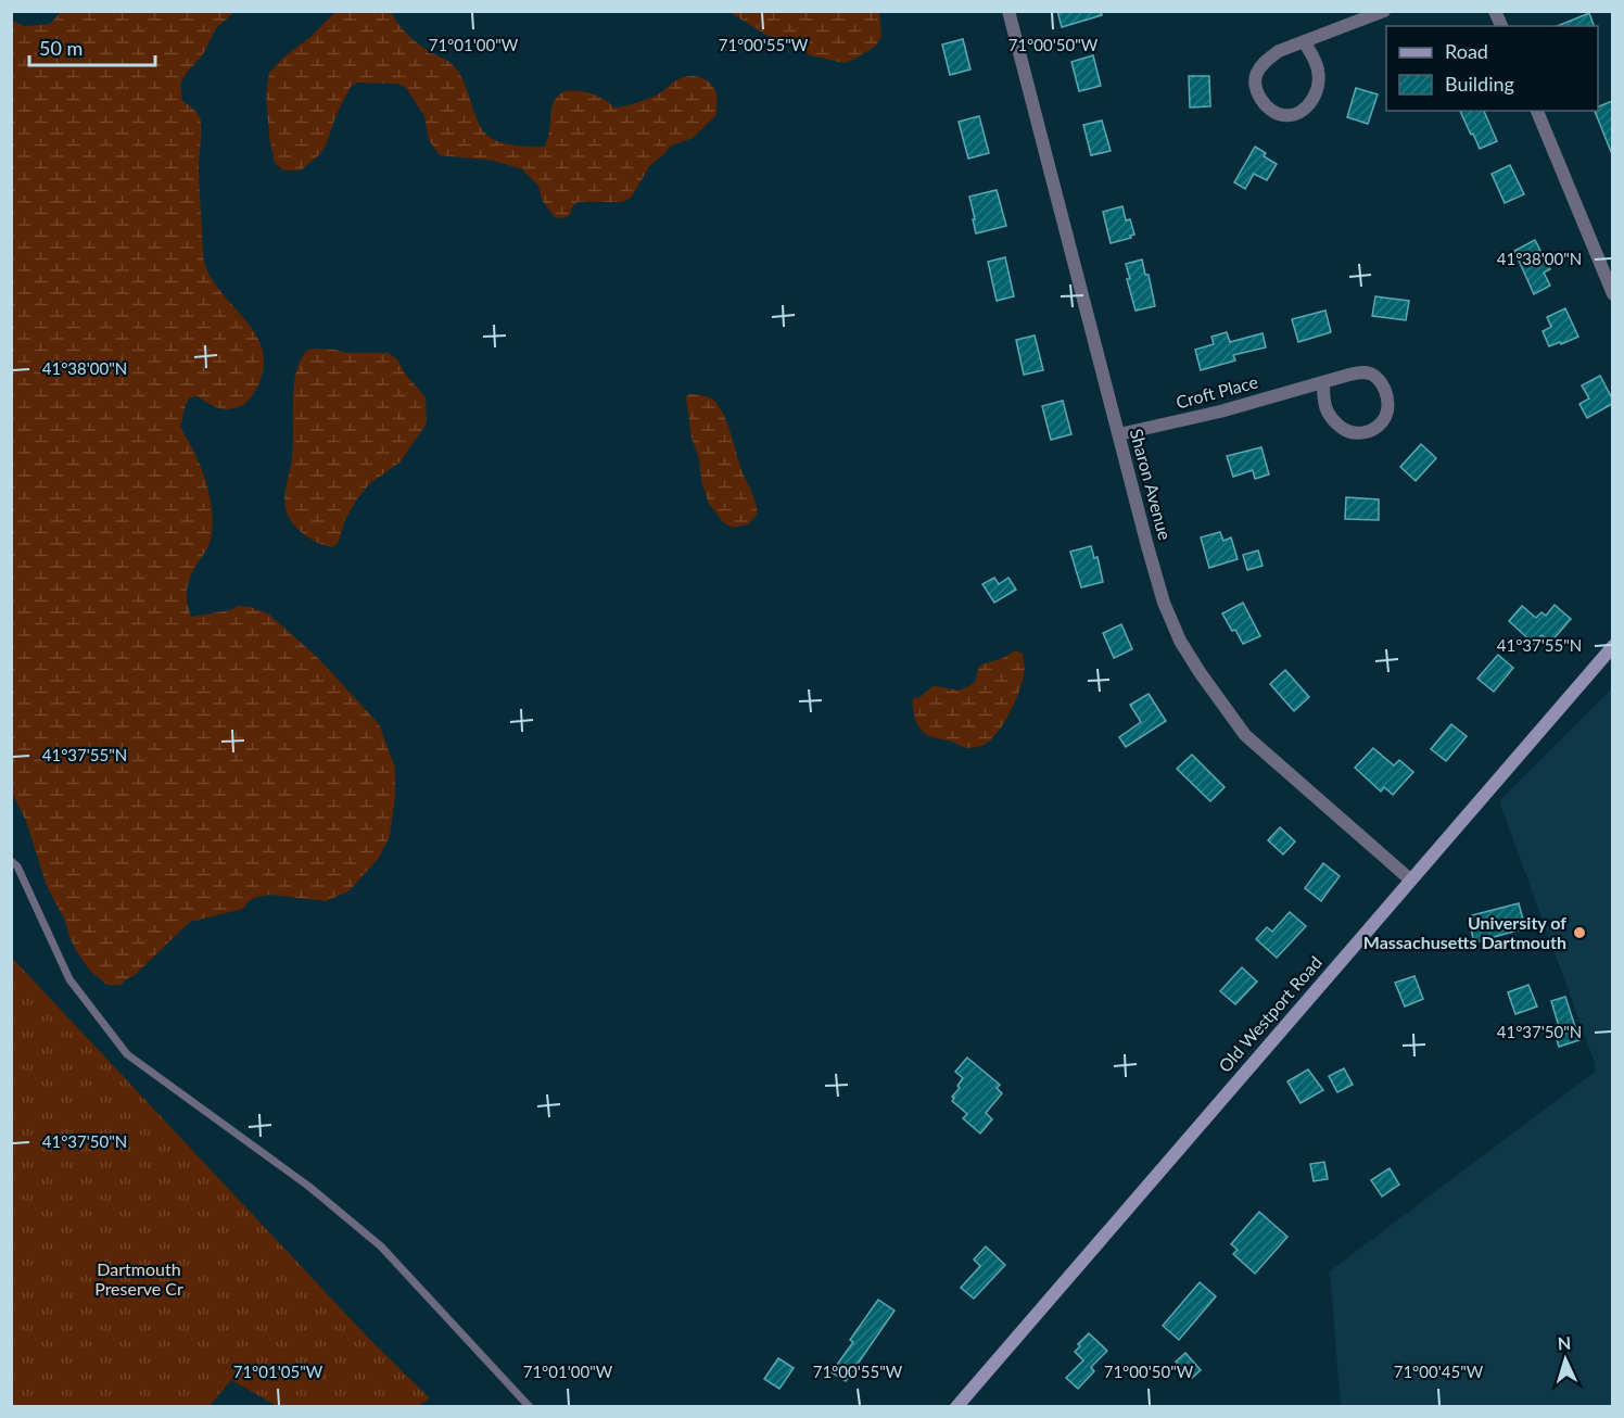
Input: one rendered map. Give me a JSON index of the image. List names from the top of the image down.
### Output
{
  "streets": {
    "main road": ["Old Westport Road"],
    "street": ["Croft Place", "Sharon Avenue"]
  },
  "crossings": [
    ["Croft Place", "Sharon Avenue"],
    ["Sharon Avenue", "Old Westport Road"]
  ],
  "parks": ["Dartmouth Preserve Cr"],
  "places": ["University of Massachusetts Dartmouth"],
  "legend": ["Road", "Building"],
  "scale_bar": "50 m",
  "north": "top",
  "coordinates": [
    "71°01'00\"W",
    "71°00'55\"W",
    "71°00'50\"W",
    "41°38'00\"N",
    "41°37'55\"N",
    "41°37'50\"N",
    "71°01'05\"W",
    "71°00'45\"W"
  ]
}
